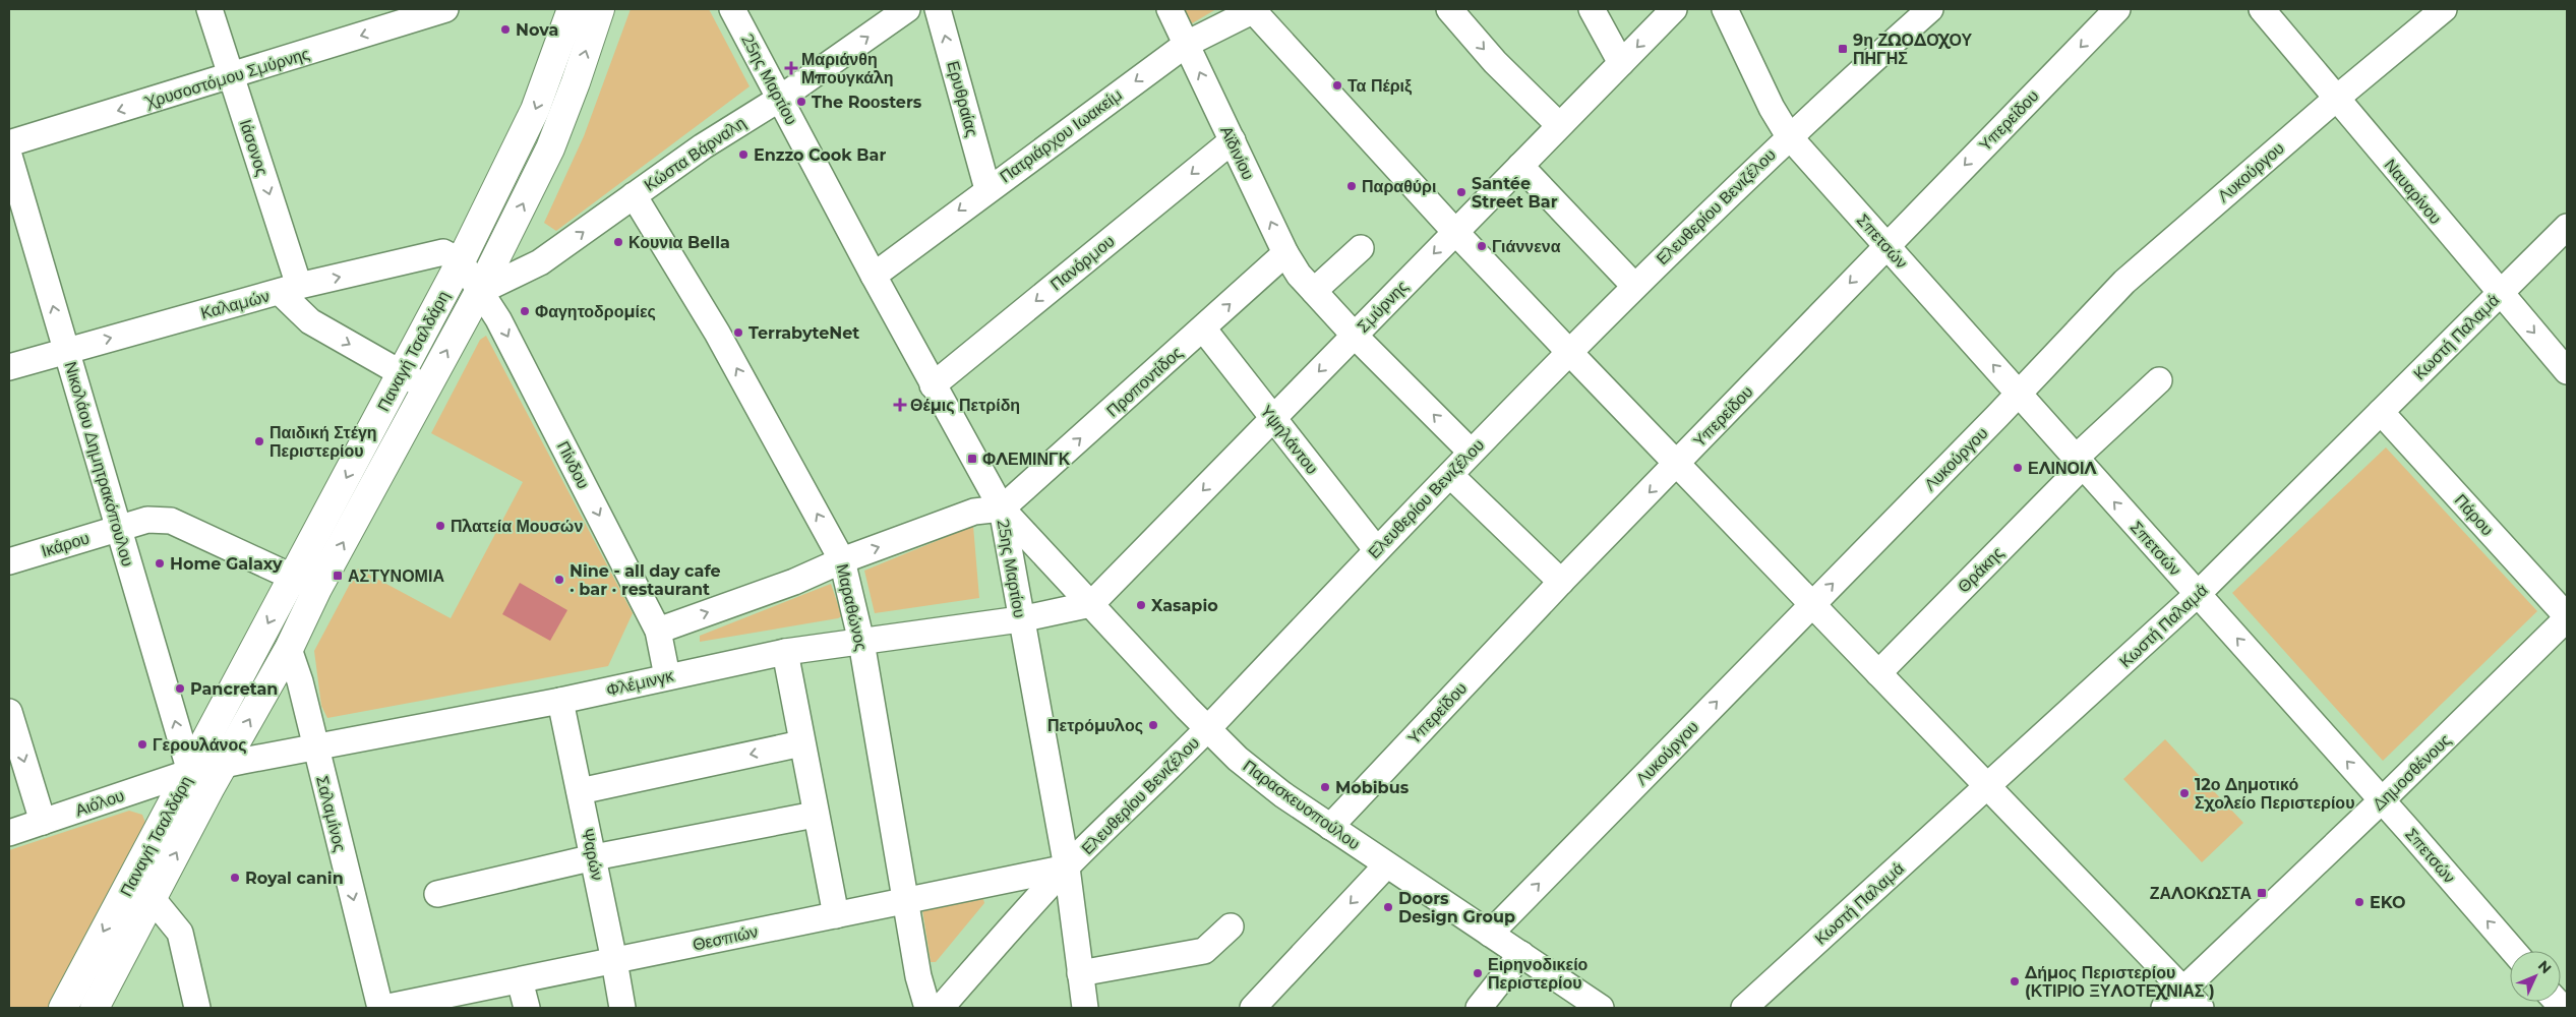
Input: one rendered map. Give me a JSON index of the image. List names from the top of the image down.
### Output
{
  "streets": {
    "main road": ["Παναγή Τσαλδάρη"],
    "street": [
      "Χρυσοστόμου Σμύρνης",
      "25ης Μαρτίου",
      "Ερυθραίας",
      "Υπερείδου",
      "Πατριάρχου Ιωακείμ",
      "Ιάσονος",
      "Αϊδινίου",
      "Κώστα Βάρναλη",
      "Λυκούργου",
      "Ναυαρίνου",
      "Ελευθερίου Βενιζέλου",
      "Σπετσών",
      "Πανόρμου",
      "Καλαμών",
      "Σμύρνης",
      "Κωστή Παλαμά",
      "Προποντίδος",
      "Υψηλάντου",
      "Νικολάου Δημητρακόπουλου",
      "Πίνδου",
      "Πάρου",
      "Ικάρου",
      "Θράκης",
      "Μαραθώνος",
      "Φλέμινγκ",
      "Δημοσθένους",
      "Αιόλου",
      "Παρασκευοπούλου",
      "Σαλαμίνος",
      "Ψαρών",
      "Θεσπιών"
    ]
  },
  "crossings": [
    ["Χρυσοστόμου Σμύρνης", "Ιάσονος"],
    ["25ης Μαρτίου", "Πατριάρχου Ιωακείμ"],
    ["25ης Μαρτίου", "Κώστα Βάρναλη"],
    ["25ης Μαρτίου", "Ελευθερίου Βενιζέλου"],
    ["25ης Μαρτίου", "Πανόρμου"],
    ["25ης Μαρτίου", "Προποντίδος"],
    ["25ης Μαρτίου", "Φλέμινγκ"],
    ["25ης Μαρτίου", "Παρασκευοπούλου"],
    ["25ης Μαρτίου", "Θεσπιών"],
    ["Ερυθραίας", "Πατριάρχου Ιωακείμ"],
    ["Υπερείδου", "Σπετσών"],
    ["Υπερείδου", "Παρασκευοπούλου"],
    ["Πατριάρχου Ιωακείμ", "Αϊδινίου"],
    ["Ιάσονος", "Καλαμών"],
    ["Ιάσονος", "Παναγή Τσαλδάρη"],
    ["Αϊδινίου", "Ελευθερίου Βενιζέλου"],
    ["Αϊδινίου", "Πανόρμου"],
    ["Αϊδινίου", "Σμύρνης"],
    ["Αϊδινίου", "Προποντίδος"],
    ["Κώστα Βάρναλη", "Παναγή Τσαλδάρη"],
    ["Κώστα Βάρναλη", "Πίνδου"],
    ["Κώστα Βάρναλη", "Μαραθώνος"],
    ["Λυκούργου", "Ναυαρίνου"],
    ["Λυκούργου", "Σπετσών"],
    ["Λυκούργου", "Παρασκευοπούλου"],
    ["Ναυαρίνου", "Κωστή Παλαμά"],
    ["Ελευθερίου Βενιζέλου", "Σπετσών"],
    ["Ελευθερίου Βενιζέλου", "Υψηλάντου"],
    ["Ελευθερίου Βενιζέλου", "Παρασκευοπούλου"],
    ["Ελευθερίου Βενιζέλου", "Θεσπιών"],
    ["Σπετσών", "Κωστή Παλαμά"],
    ["Σπετσών", "Θράκης"],
    ["Σπετσών", "Δημοσθένους"],
    ["Καλαμών", "Παναγή Τσαλδάρη"],
    ["Καλαμών", "Νικολάου Δημητρακόπουλου"],
    ["Καλαμών", "Πίνδου"],
    ["Σμύρνης", "Υψηλάντου"],
    ["Σμύρνης", "Φλέμινγκ"],
    ["Σμύρνης", "Παρασκευοπούλου"],
    ["Κωστή Παλαμά", "Πάρου"],
    ["Παναγή Τσαλδάρη", "Νικολάου Δημητρακόπουλου"],
    ["Παναγή Τσαλδάρη", "Πίνδου"],
    ["Παναγή Τσαλδάρη", "Ικάρου"],
    ["Παναγή Τσαλδάρη", "Φλέμινγκ"],
    ["Παναγή Τσαλδάρη", "Αιόλου"],
    ["Παναγή Τσαλδάρη", "Σαλαμίνος"],
    ["Προποντίδος", "Υψηλάντου"],
    ["Προποντίδος", "Παρασκευοπούλου"],
    ["Νικολάου Δημητρακόπουλου", "Ικάρου"],
    ["Νικολάου Δημητρακόπουλου", "Φλέμινγκ"],
    ["Νικολάου Δημητρακόπουλου", "Αιόλου"],
    ["Πίνδου", "Φλέμινγκ"],
    ["Πάρου", "Δημοσθένους"],
    ["Μαραθώνος", "Φλέμινγκ"],
    ["Μαραθώνος", "Θεσπιών"],
    ["Φλέμινγκ", "Αιόλου"],
    ["Φλέμινγκ", "Παρασκευοπούλου"],
    ["Φλέμινγκ", "Σαλαμίνος"],
    ["Φλέμινγκ", "Ψαρών"],
    ["Σαλαμίνος", "Θεσπιών"],
    ["Ψαρών", "Θεσπιών"]
  ],
  "one_way": [
    "Χρυσοστόμου Σμύρνης",
    "Ερυθραίας",
    "Υπερείδου",
    "Πατριάρχου Ιωακείμ",
    "Ιάσονος",
    "Κώστα Βάρναλη",
    "Λυκούργου",
    "Σπετσών",
    "Πανόρμου",
    "Καλαμών",
    "Σμύρνης",
    "Προποντίδος",
    "Νικολάου Δημητρακόπουλου",
    "Πίνδου",
    "Μαραθώνος"
  ],
  "places": {
    "other": [
      "Nova",
      "Τα Πέριξ",
      "The Roοsters",
      "Enzzo Cook Bar",
      "Παραθύρι",
      "Santée Street Bar",
      "Κουνια Bella",
      "Γιάννενα",
      "Φαγητοδρομίες",
      "TerrabyteNet",
      "Παιδική Στέγη Περιστερίου",
      "ΕΛΙΝΟΙΛ",
      "Πλατεία Μουσών",
      "Home Galaxy",
      "Nine - all day cafe · bar · restaurant",
      "Xasapio",
      "Pancretan",
      "Πετρόμυλος",
      "Γερουλάνος",
      "Mobibus",
      "12ο Δημοτικό Σχολείο Περιστερίου",
      "Royal canin",
      "EKO",
      "Doors Design Group",
      "Ειρηνοδικείο Περιστερίου",
      "Δήμος Περιστερίου (ΚΤΙΡΙΟ ΞΥΛΟΤΕΧΝΙΑΣ )"
    ],
    "transit": [
      "9η ΖΩΟΔΟΧΟΥ ΠΗΓΗΣ",
      "ΦΛΕΜΙΝΓΚ",
      "ΑΣΤΥΝΟΜΙΑ",
      "ΖΑΛΟΚΩΣΤΑ"
    ],
    "health": ["Μαριάνθη Μπουγκάλη", "Θέμις Πετρίδη"]
  },
  "north": "top right"
}
